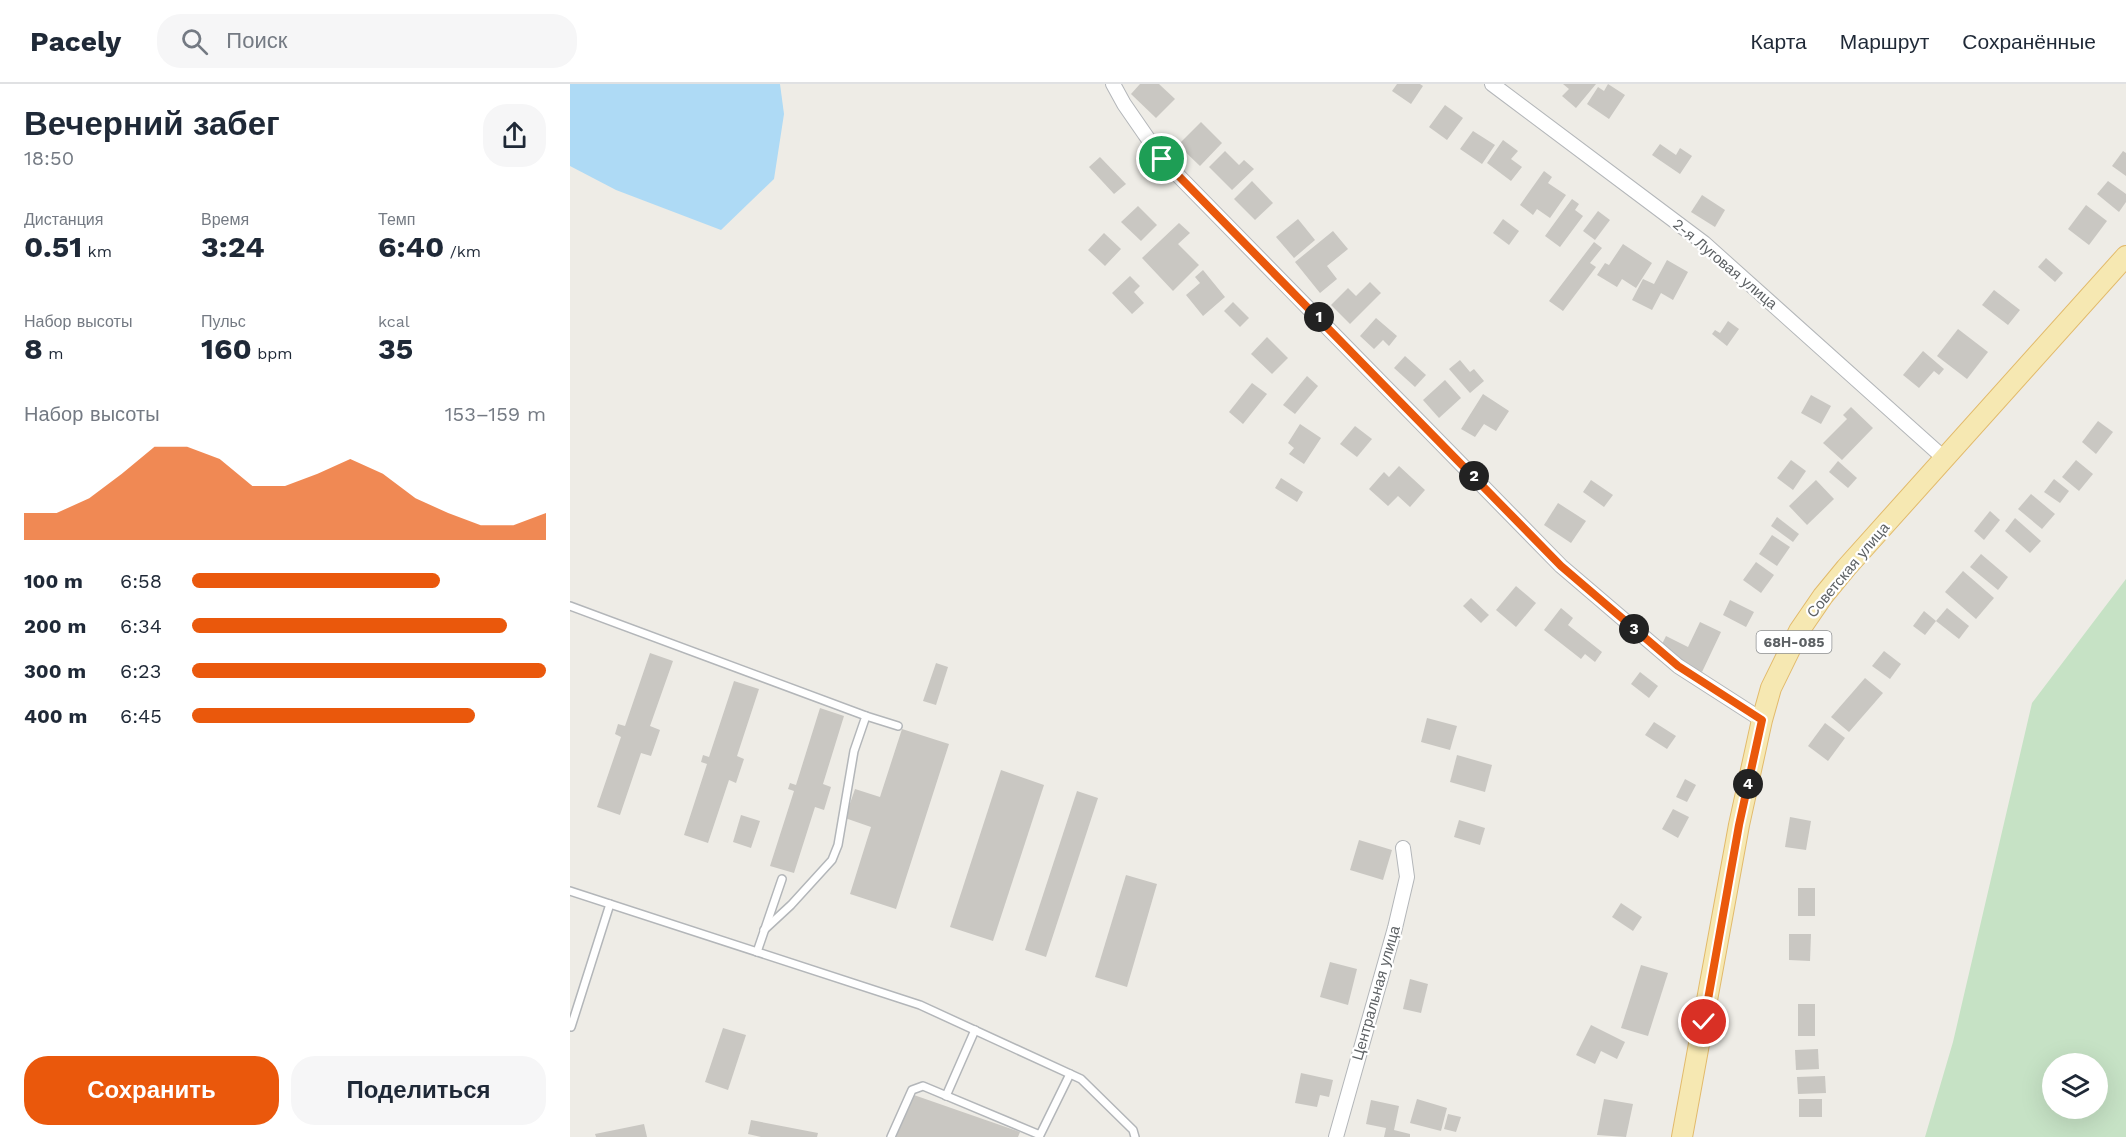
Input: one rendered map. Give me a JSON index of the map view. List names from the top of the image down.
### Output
{
  "streets": {
    "main road": ["Советская улица", "68Н-085"],
    "street": ["2-я Луговая улица", "Центральная улица"]
  },
  "crossings": [
    ["2-я Луговая улица", "Советская улица"]
  ],
  "page": {
    "header": "Pacely",
    "search": "Поиск",
    "nav": ["Карта", "Маршрут", "Сохранённые"],
    "heading": ["Вечерний забег", "18:50"],
    "stats": [
      ["Дистанция", "0.51 km"],
      ["Время", "3:24"],
      ["Темп", "6:40 /km"],
      ["Набор высоты", "8 m"],
      ["Пульс", "160 bpm"],
      ["kcal", "35"]
    ],
    "pins": [
      "1",
      "2",
      "3",
      "4"
    ],
    "chart": ["Набор высоты", "153–159 m"],
    "list": [
      {
        "name": "100 m",
        "note": "6:58"
      },
      {
        "name": "200 m",
        "note": "6:34"
      },
      {
        "name": "300 m",
        "note": "6:23"
      },
      {
        "name": "400 m",
        "note": "6:45"
      }
    ],
    "buttons": ["Сохранить", "Поделиться"]
  }
}
